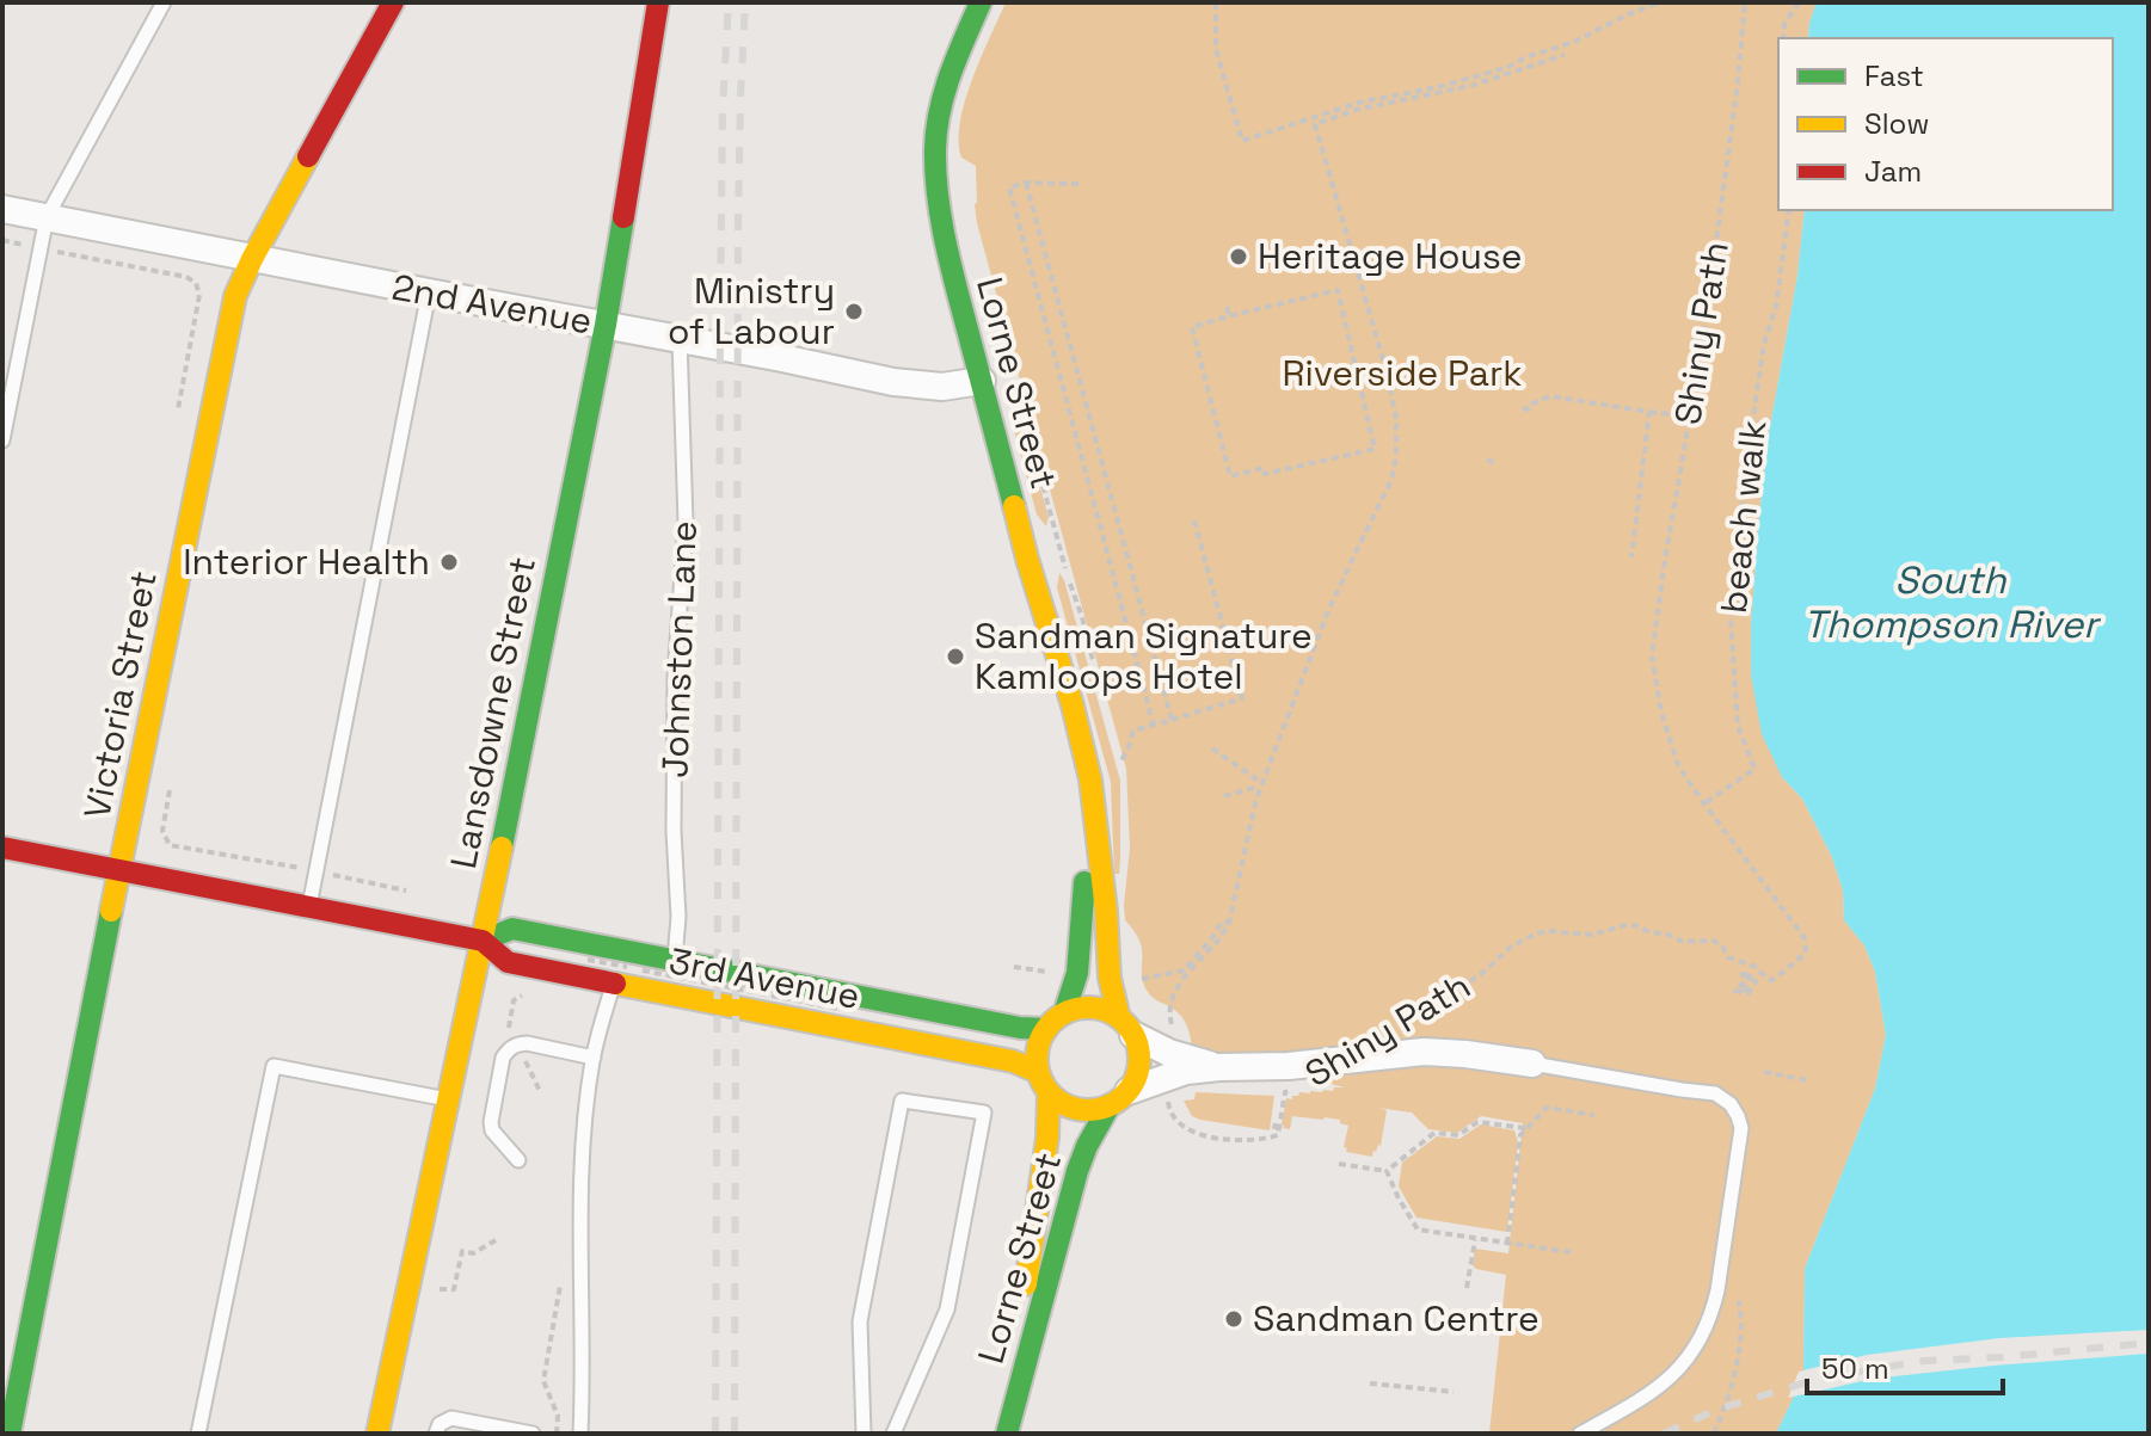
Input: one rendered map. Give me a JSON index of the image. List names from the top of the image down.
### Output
{
  "streets": {
    "street": [
      "2nd Avenue",
      "Lorne Street",
      "Victoria Street",
      "Lansdowne Street",
      "3rd Avenue"
    ],
    "lane": ["Johnston Lane"],
    "path": ["Shiny Path", "beach walk"]
  },
  "crossings": [
    ["2nd Avenue", "Lorne Street"],
    ["2nd Avenue", "Johnston Lane"],
    ["2nd Avenue", "Victoria Street"],
    ["2nd Avenue", "Lansdowne Street"],
    ["Lorne Street", "3rd Avenue"],
    ["Johnston Lane", "3rd Avenue"],
    ["Victoria Street", "3rd Avenue"],
    ["Lansdowne Street", "3rd Avenue"]
  ],
  "water": ["South Thompson River"],
  "parks": ["Riverside Park"],
  "places": [
    "Heritage House",
    "Ministry of Labour",
    "Interior Health",
    "Sandman Signature Kamloops Hotel",
    "Sandman Centre"
  ],
  "legend": ["Fast", "Slow", "Jam"],
  "scale_bar": "50 m"
}
